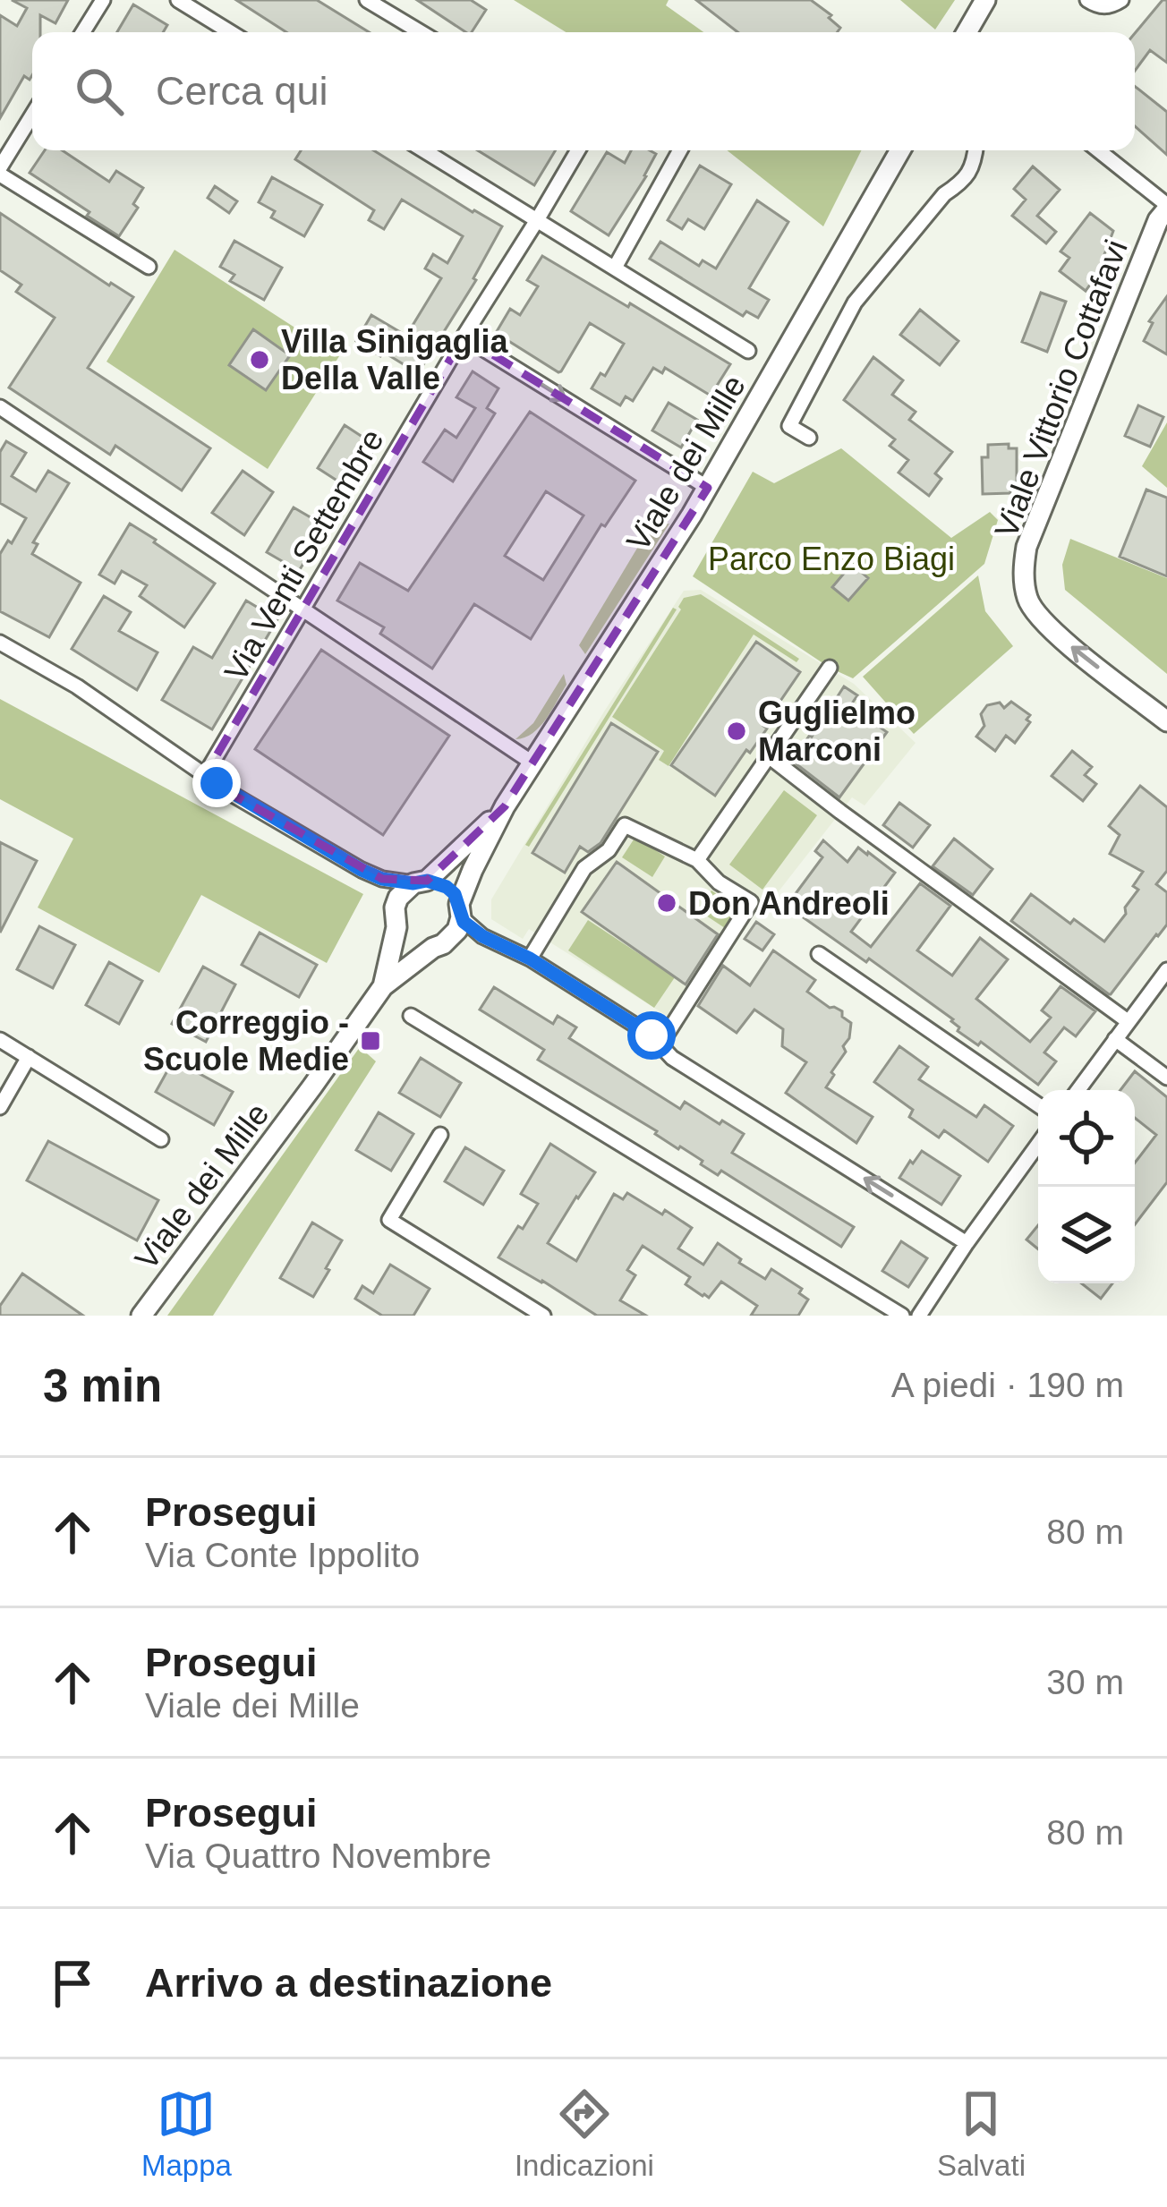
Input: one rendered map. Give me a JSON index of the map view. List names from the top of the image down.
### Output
{
  "streets": {
    "main road": ["Viale Vittorio Cottafavi", "Viale dei Mille"],
    "street": ["Via Venti Settembre"]
  },
  "one_way": ["Viale Vittorio Cottafavi"],
  "parks": ["Parco Enzo Biagi"],
  "places": {
    "other": ["Villa Sinigaglia Della Valle", "Guglielmo Marconi", "Don Andreoli"],
    "transit": ["Correggio - Scuole Medie"]
  },
  "page": {
    "search": "Cerca qui",
    "heading": ["3 min", "A piedi · 190 m"],
    "list": [
      ["Prosegui", "Via Conte Ippolito", "80 m"],
      ["Prosegui", "Viale dei Mille", "30 m"],
      ["Prosegui", "Via Quattro Novembre", "80 m"],
      "Arrivo a destinazione"
    ],
    "nav": ["Mappa", "Indicazioni", "Salvati"]
  }
}
